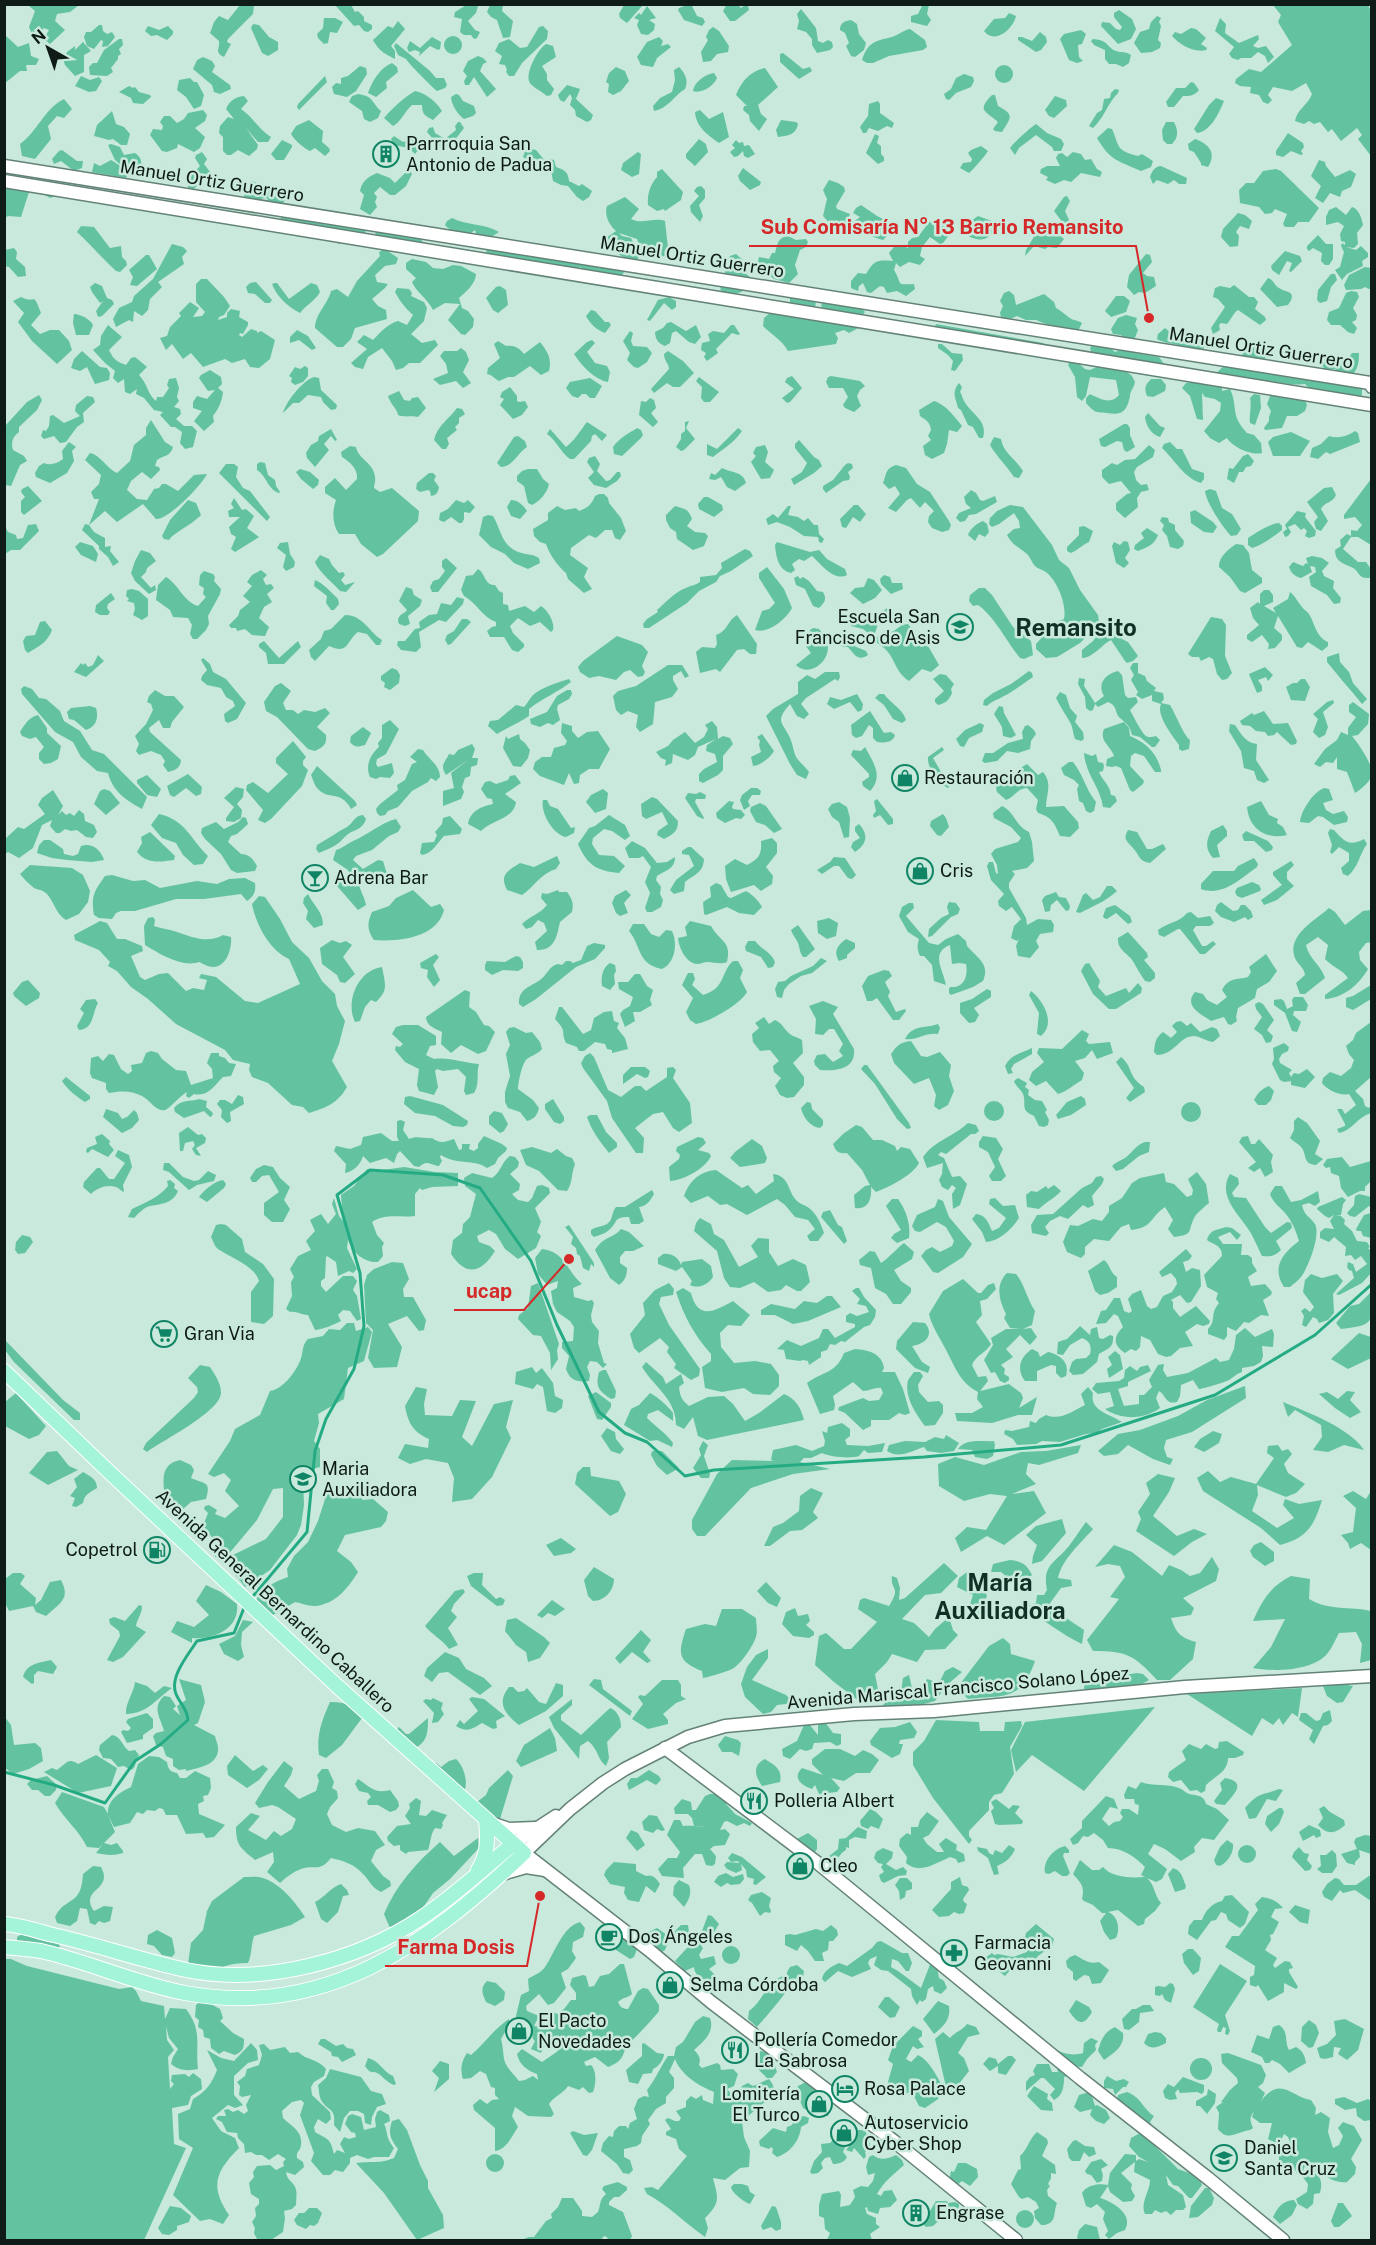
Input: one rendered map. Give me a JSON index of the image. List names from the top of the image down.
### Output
{
  "streets": {
    "main road": ["Avenida General Bernardino Caballero", "Avenida Mariscal Francisco Solano López"],
    "street": ["Manuel Ortiz Guerrero"]
  },
  "crossings": [
    ["Avenida General Bernardino Caballero", "Avenida Mariscal Francisco Solano López"]
  ],
  "districts": ["Remansito", "María Auxiliadora"],
  "places": {
    "building": ["Parrroquia San Antonio de Padua", "Engrase"],
    "other": ["Sub Comisaría N° 13 Barrio Remansito", "ucap", "Farma Dosis"],
    "school or university": ["Escuela San Francisco de Asis", "Maria Auxiliadora", "Daniel Santa Cruz"],
    "shop": [
      "Restauración",
      "Cris",
      "Cleo",
      "Selma Córdoba",
      "El Pacto Novedades",
      "Lomitería El Turco",
      "Autoservicio Cyber Shop"
    ],
    "bar": ["Adrena Bar"],
    "supermarket": ["Gran Via"],
    "fuel station": ["Copetrol"],
    "restaurant": ["Polleria Albert", "Pollería Comedor La Sabrosa"],
    "cafe": ["Dos Ángeles"],
    "pharmacy": ["Farmacia Geovanni"],
    "hotel": ["Rosa Palace"]
  },
  "north": "top left"
}
